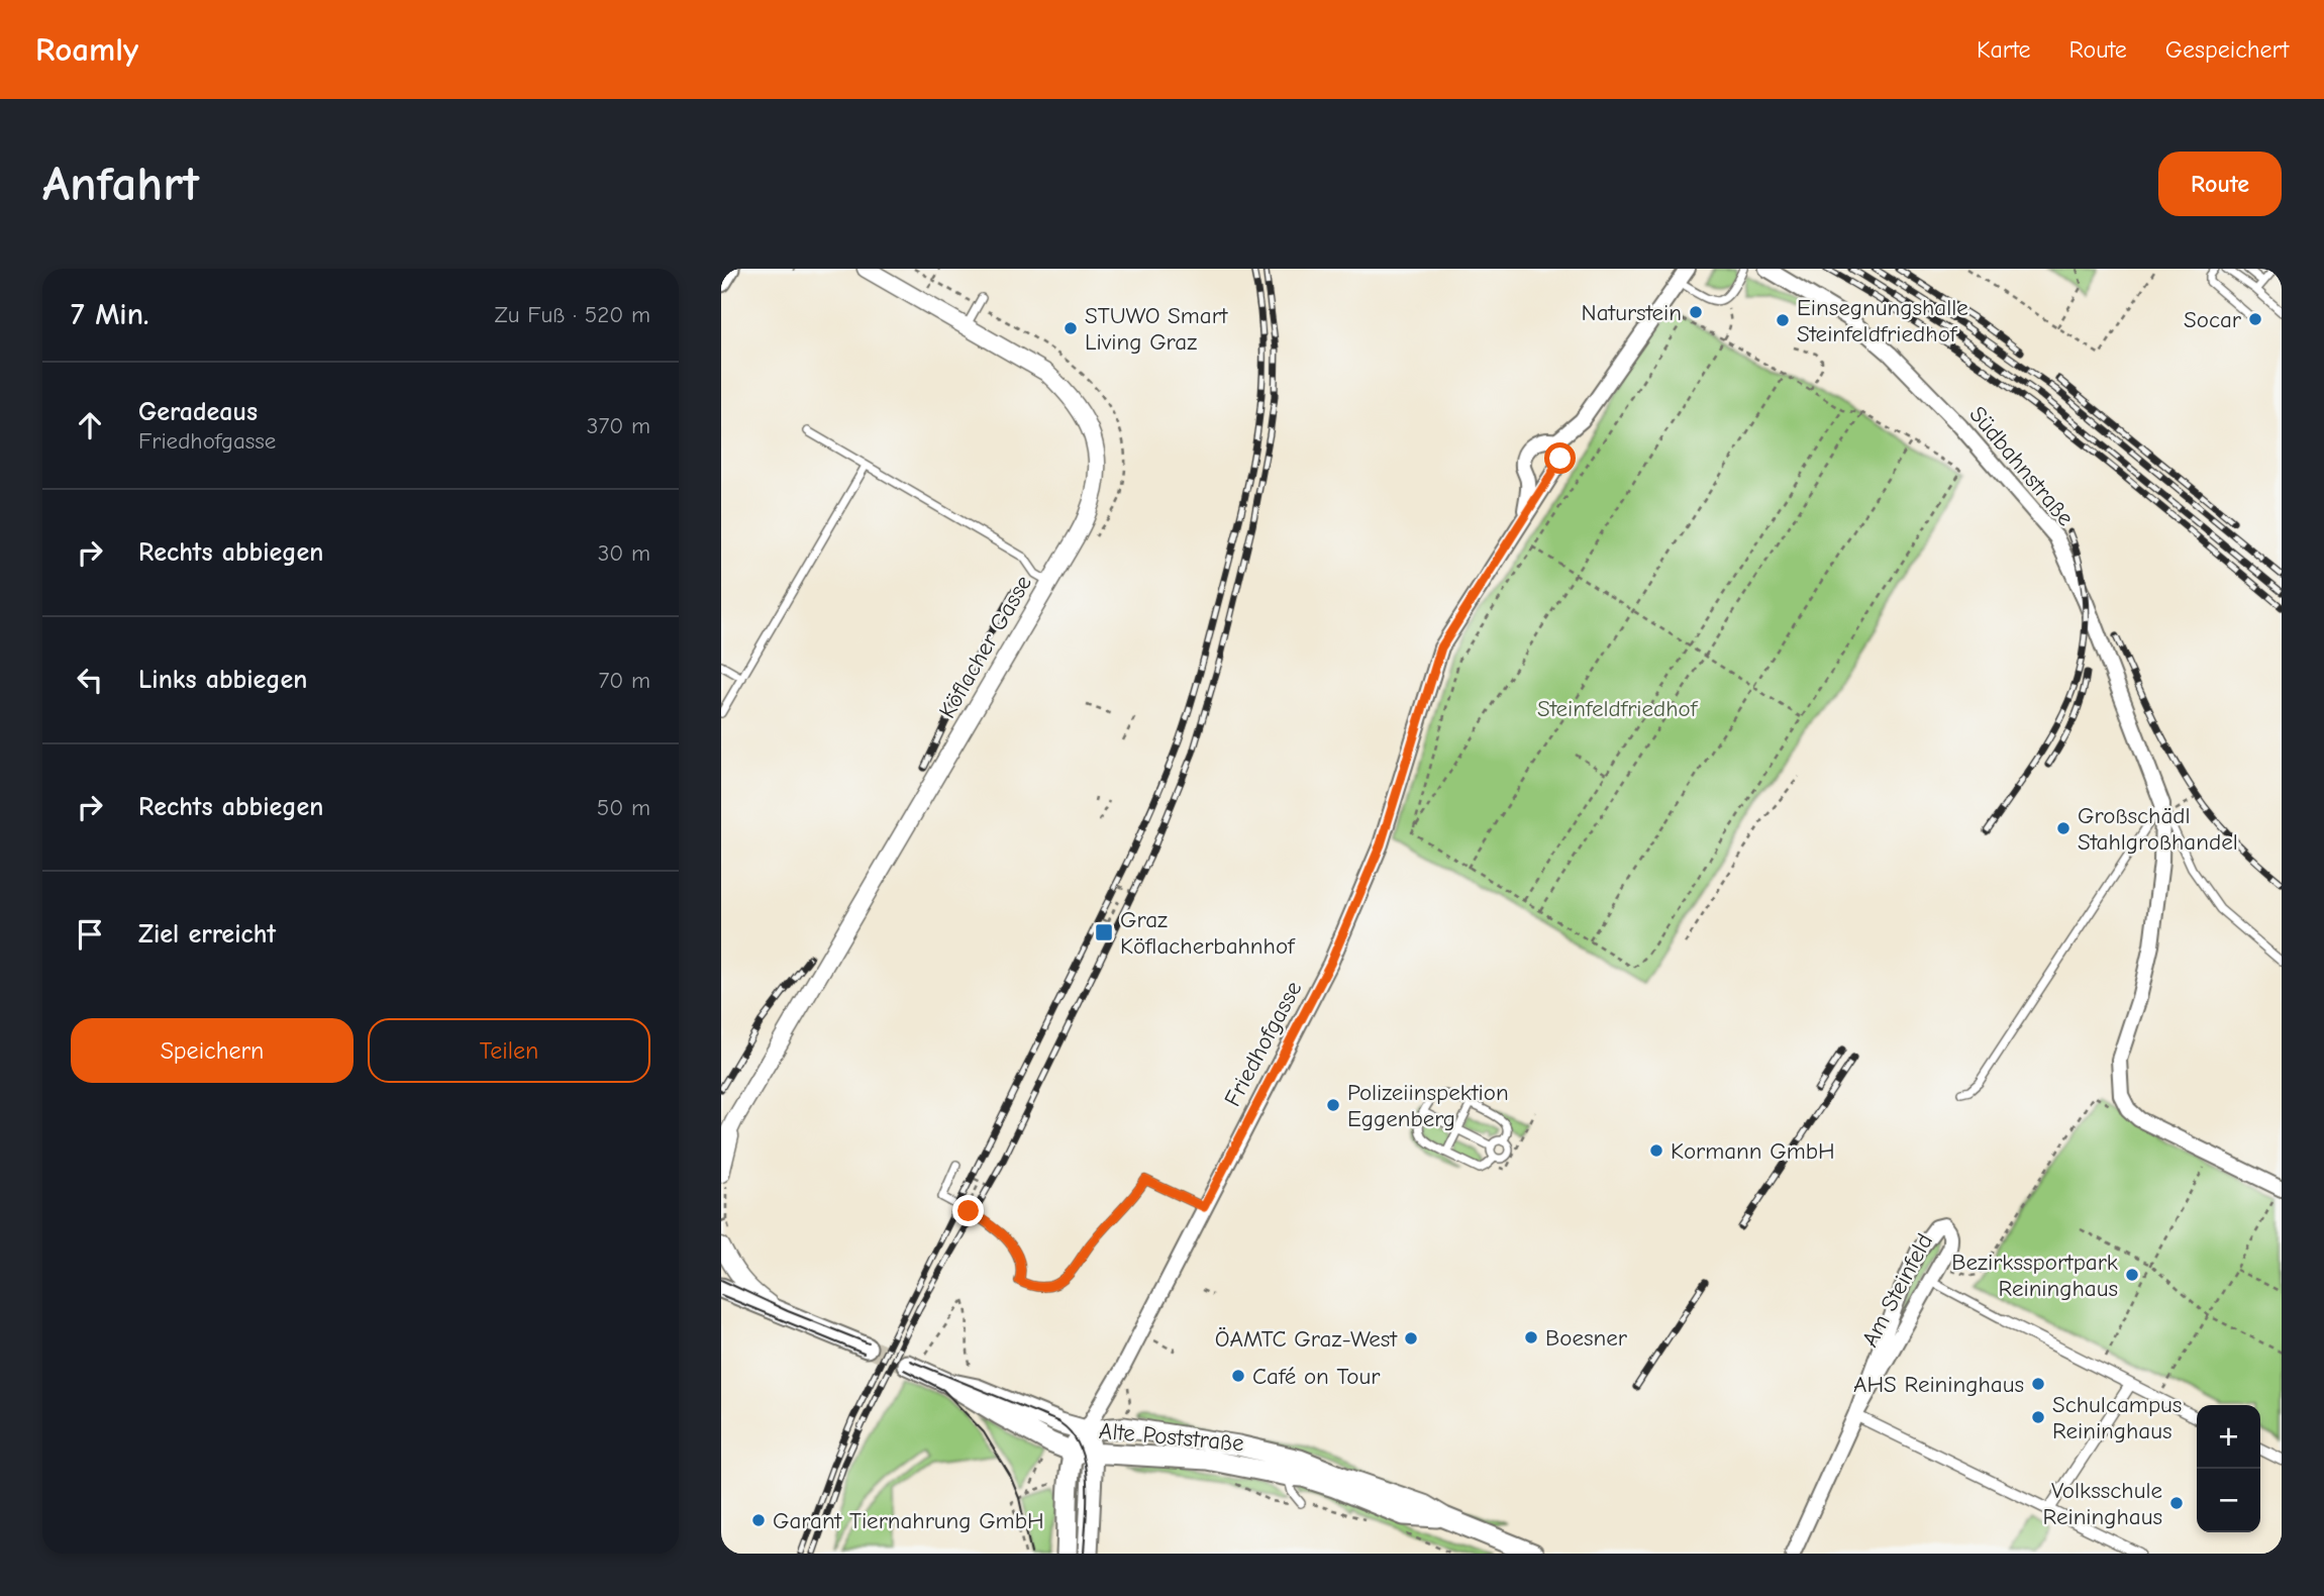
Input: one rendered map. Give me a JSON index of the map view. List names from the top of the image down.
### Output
{
  "streets": {
    "main road": ["Alte Poststraße"],
    "street": [
      "Südbahnstraße",
      "Köflacher Gasse",
      "Friedhofgasse",
      "Am Steinfeld"
    ]
  },
  "crossings": [
    ["Friedhofgasse", "Alte Poststraße"]
  ],
  "parks": ["Steinfeldfriedhof"],
  "places": {
    "other": [
      "Naturstein",
      "Socar",
      "Einsegnungshalle Steinfeldfriedhof",
      "STUWO Smart Living Graz",
      "Großschädl Stahlgroßhandel",
      "Polizeiinspektion Eggenberg",
      "Kormann GmbH",
      "Bezirkssportpark Reininghaus",
      "Boesner",
      "ÖAMTC Graz-West",
      "Café on Tour",
      "AHS Reininghaus",
      "Schulcampus Reininghaus",
      "Volksschule Reininghaus",
      "Garant Tiernahrung GmbH"
    ],
    "transit": ["Graz Köflacherbahnhof"]
  },
  "page": {
    "header": "Roamly",
    "nav": ["Karte", "Route", "Gespeichert"],
    "buttons": [
      "Route",
      ["Speichern", "Teilen"]
    ],
    "title": "Anfahrt",
    "heading": ["7 Min.", "Zu Fuß · 520 m"],
    "list": [
      ["Geradeaus", "Friedhofgasse", "370 m"],
      ["Rechts abbiegen", "30 m"],
      ["Links abbiegen", "70 m"],
      ["Rechts abbiegen", "50 m"],
      "Ziel erreicht"
    ],
    "map_buttons": ["+", "−"]
  }
}
